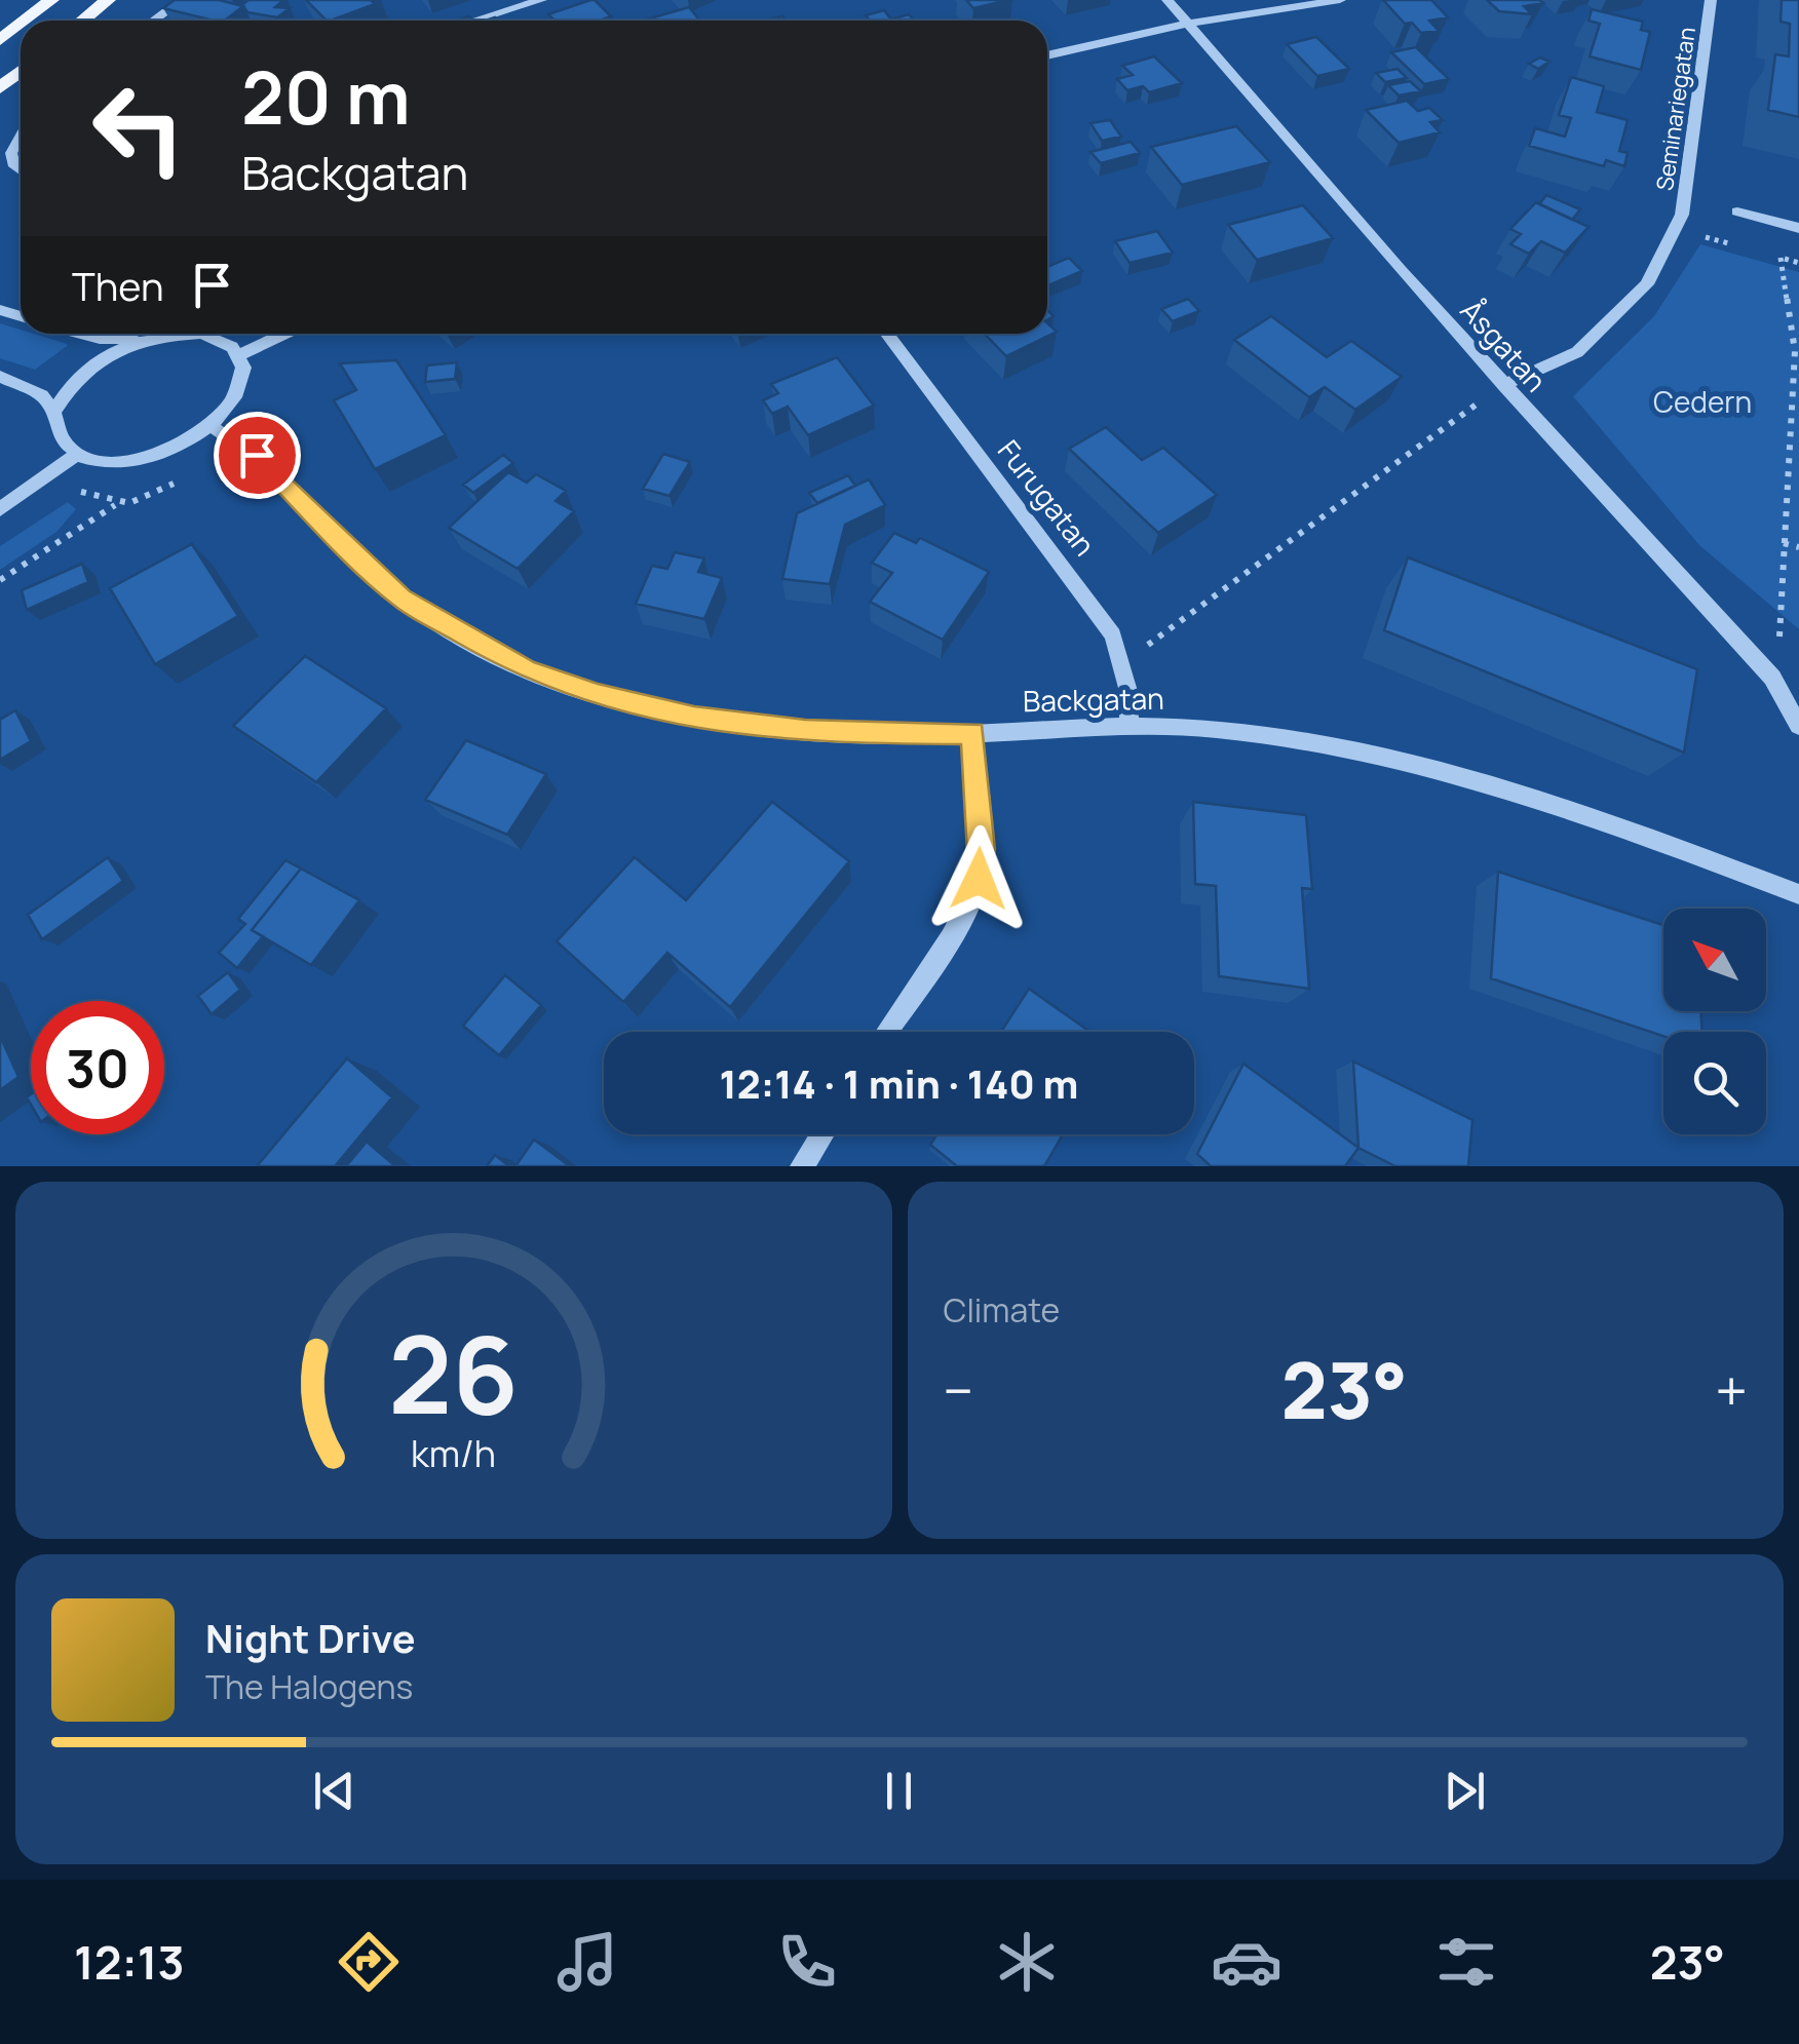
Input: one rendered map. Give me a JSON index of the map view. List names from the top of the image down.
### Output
{
  "streets": {
    "street": [
      "Seminariegatan",
      "Åsgatan",
      "Furugatan",
      "Backgatan"
    ]
  },
  "crossings": [
    ["Seminariegatan", "Åsgatan"],
    ["Furugatan", "Backgatan"]
  ],
  "parks": ["Cedern"],
  "north": "top left",
  "page": {
    "turn": ["20 m", "Backgatan"],
    "then": "Then",
    "limit": "30",
    "trip": "12:14 · 1 min · 140 m",
    "tile": "Climate",
    "heat": ["−", "23°", "+"],
    "song": ["Night Drive", "The Halogens"],
    "tabs": ["12:13", "23°"],
    "gauge": ["26", "km/h"]
  }
}
